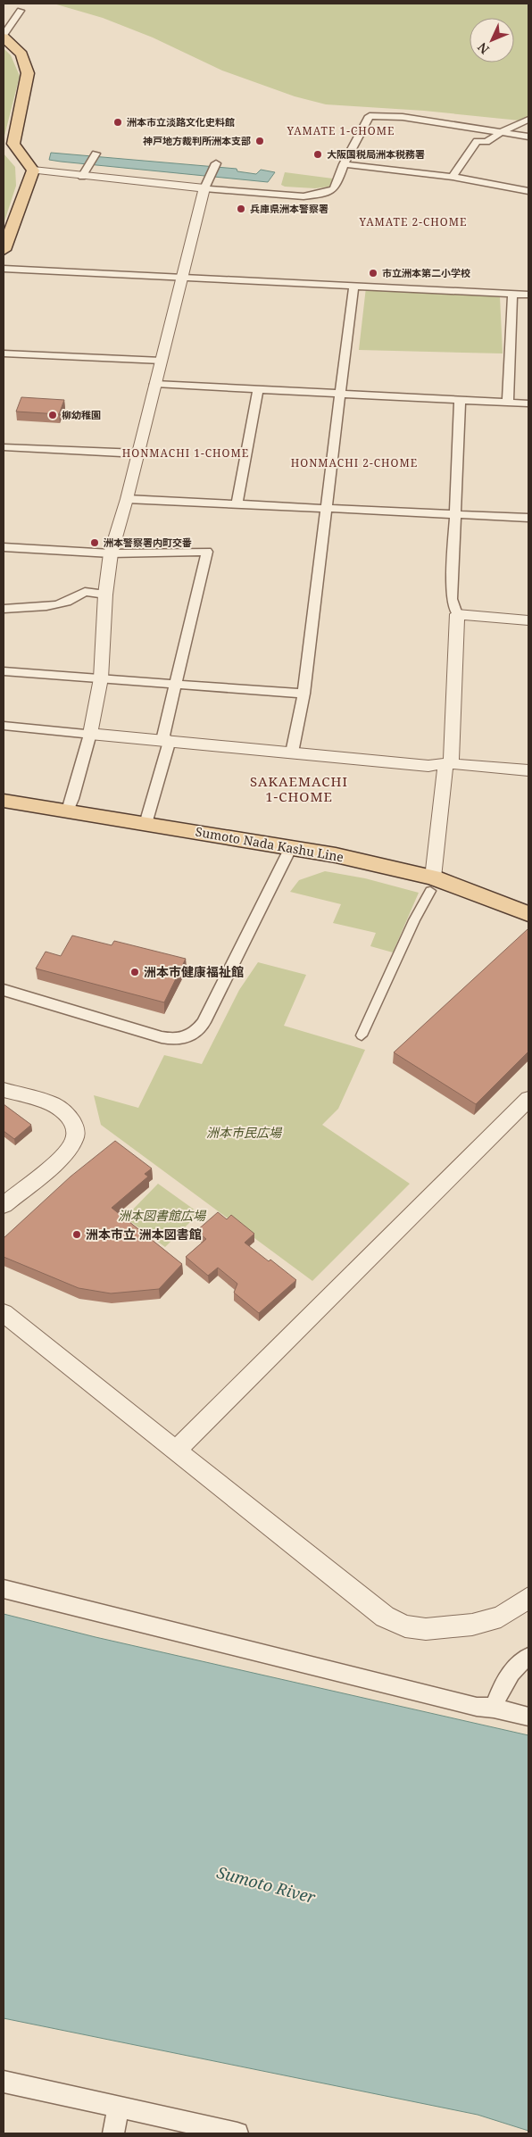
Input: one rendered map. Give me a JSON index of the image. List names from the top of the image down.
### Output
{
  "streets": {
    "main road": ["Sumoto Nada Kashu Line"]
  },
  "districts": [
    "YAMATE 1-CHOME",
    "YAMATE 2-CHOME",
    "HONMACHI 1-CHOME",
    "HONMACHI 2-CHOME",
    "SAKAEMACHI 1-CHOME"
  ],
  "water": ["Sumoto River"],
  "parks": ["洲本市民広場", "洲本図書館広場"],
  "places": [
    "洲本市立淡路文化史料館",
    "神戸地方裁判所洲本支部",
    "大阪国税局洲本税務署",
    "兵庫県洲本警察署",
    "市立洲本第二小学校",
    "柳幼稚園",
    "洲本警察署内町交番",
    "洲本市健康福祉館",
    "洲本市立 洲本図書館"
  ],
  "north": "bottom left"
}
